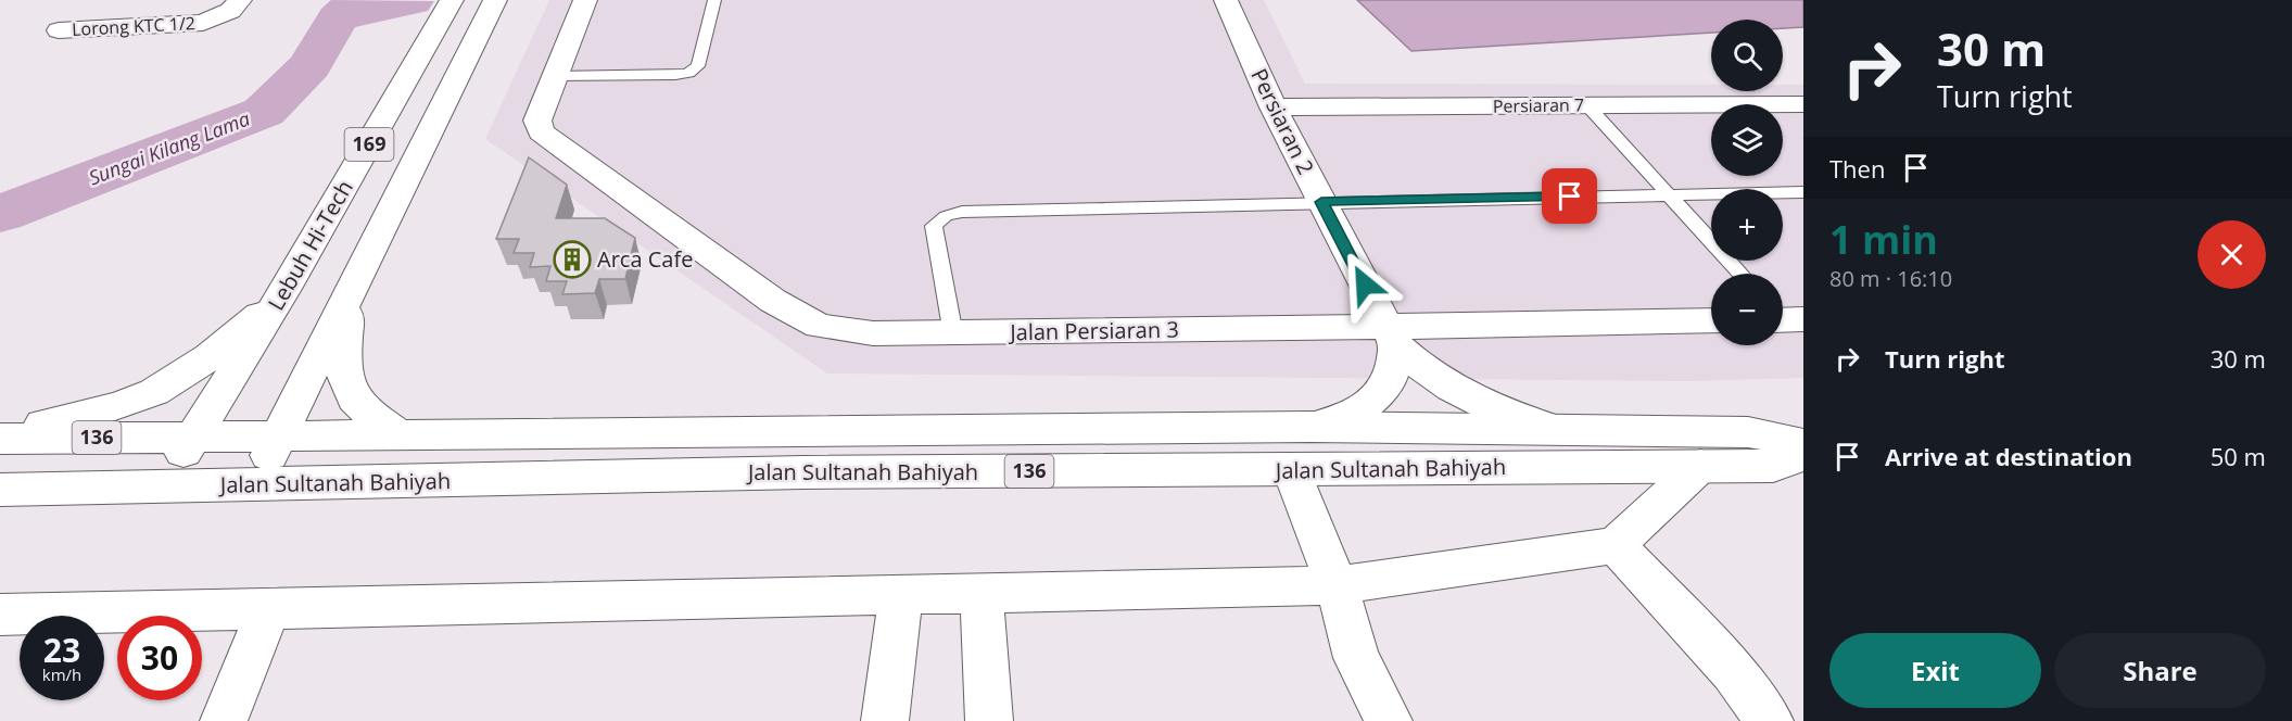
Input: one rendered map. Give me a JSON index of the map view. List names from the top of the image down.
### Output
{
  "streets": {
    "street": [
      "Lorong KTC 1/2",
      "Persiaran 7",
      "Persiaran 2",
      "169",
      "Lebuh Hi-Tech",
      "Jalan Persiaran 3",
      "136",
      "Jalan Sultanah Bahiyah"
    ]
  },
  "crossings": [
    ["Persiaran 7", "Persiaran 2"],
    ["Persiaran 2", "Jalan Persiaran 3"],
    ["Persiaran 2", "Jalan Sultanah Bahiyah"],
    ["169", "Jalan Sultanah Bahiyah"],
    ["Lebuh Hi-Tech", "Jalan Sultanah Bahiyah"]
  ],
  "water": ["Sungai Kilang Lama"],
  "places": {
    "building": ["Arca Cafe"]
  },
  "page": {
    "turn": ["30 m", "Turn right"],
    "map_buttons": ["+", "−"],
    "then": "Then",
    "heading": ["1 min", "80 m · 16:10"],
    "list": [
      {
        "name": "Turn right",
        "value": "30 m"
      },
      {
        "name": "Arrive at destination",
        "value": "50 m"
      }
    ],
    "speed": "23 km/h",
    "limit": "30",
    "buttons": ["Exit", "Share"]
  }
}
